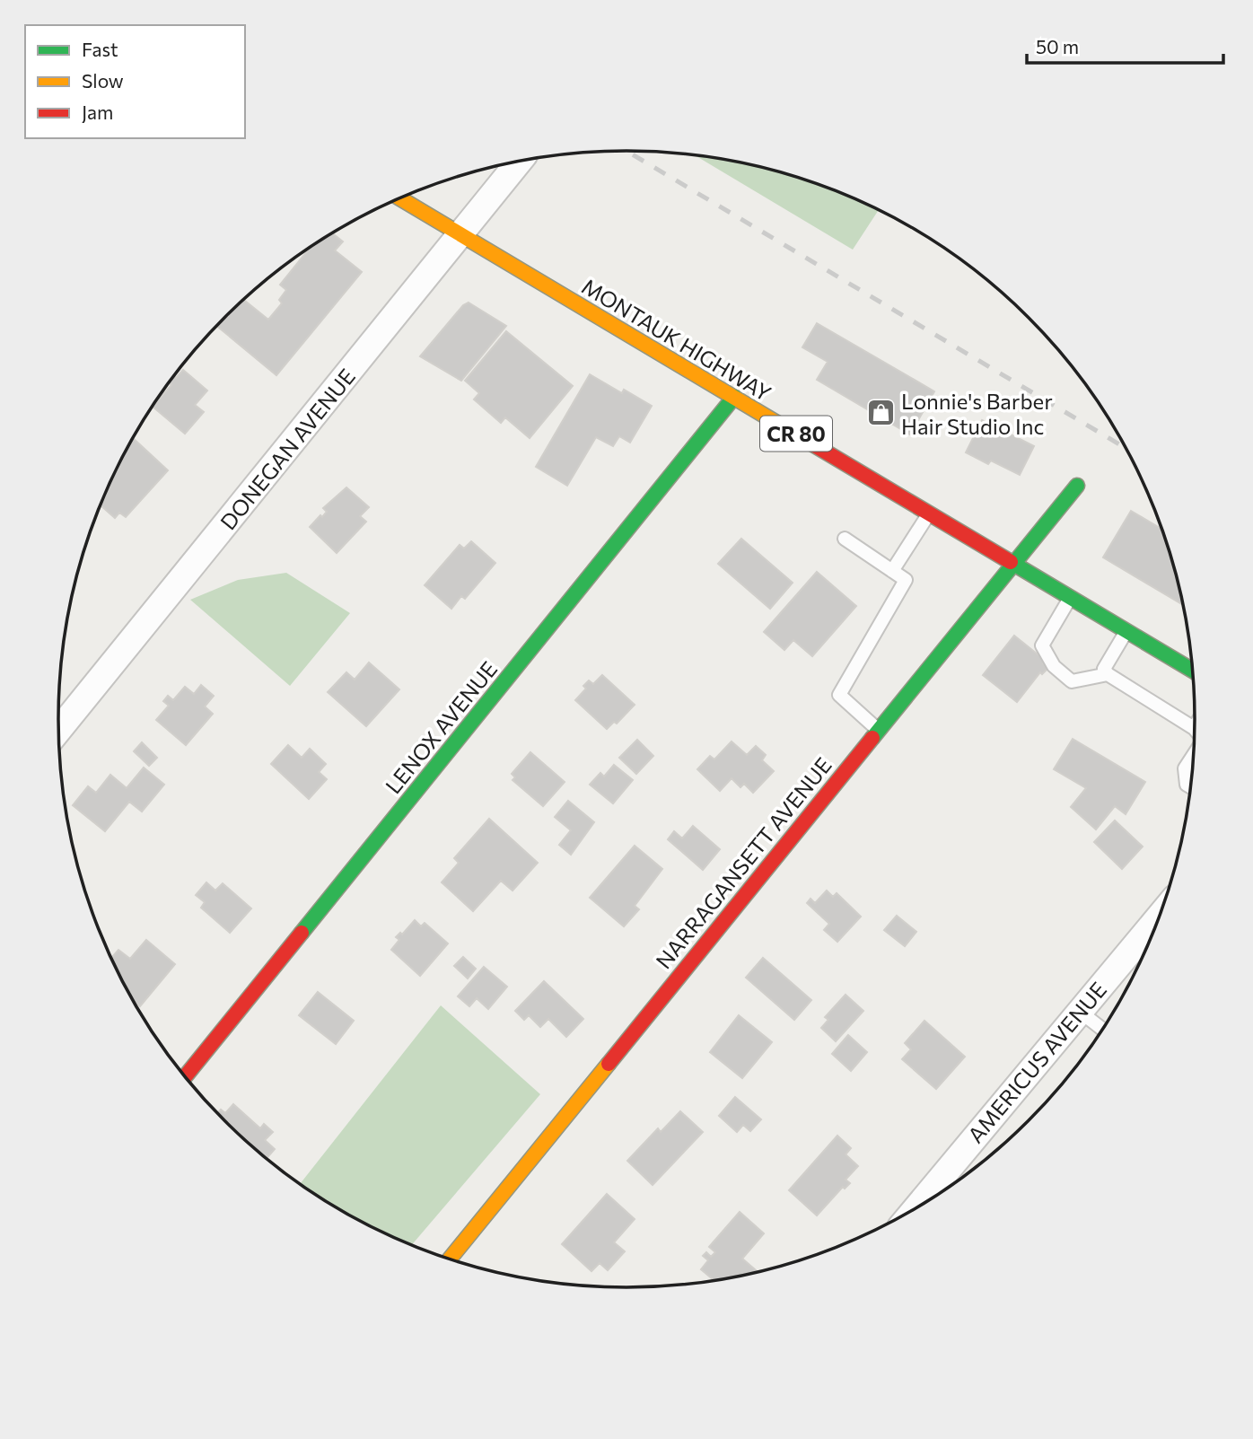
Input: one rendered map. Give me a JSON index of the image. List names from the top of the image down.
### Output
{
  "streets": {
    "street": [
      "MONTAUK HIGHWAY",
      "CR 80",
      "DONEGAN AVENUE",
      "LENOX AVENUE",
      "NARRAGANSETT AVENUE",
      "AMERICUS AVENUE"
    ]
  },
  "crossings": [
    ["MONTAUK HIGHWAY", "DONEGAN AVENUE"],
    ["MONTAUK HIGHWAY", "LENOX AVENUE"],
    ["MONTAUK HIGHWAY", "NARRAGANSETT AVENUE"]
  ],
  "places": {
    "shop": ["Lonnie's Barber Hair Studio Inc"]
  },
  "legend": ["Fast", "Slow", "Jam"],
  "scale_bar": "50 m"
}
